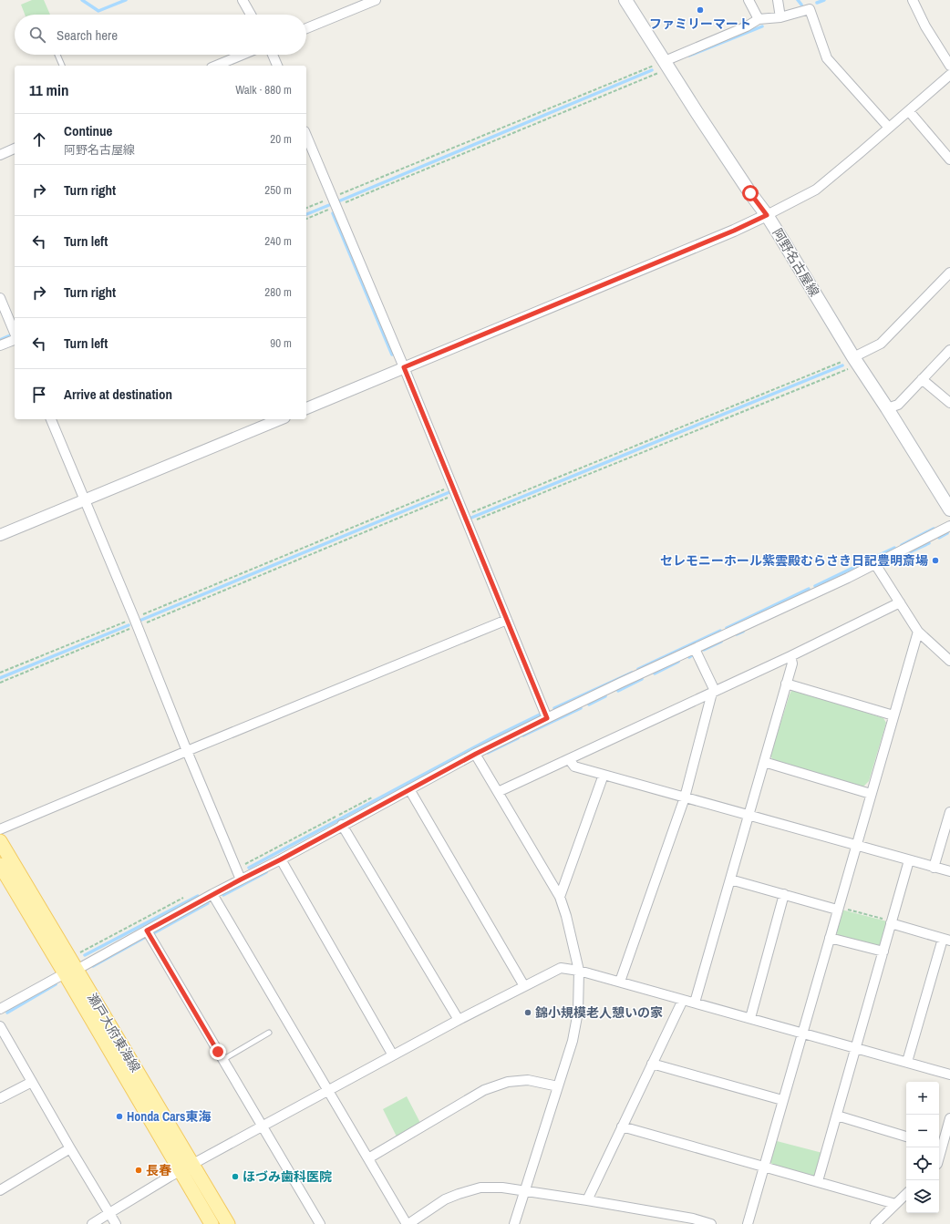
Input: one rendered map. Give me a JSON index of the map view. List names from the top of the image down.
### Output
{
  "streets": {
    "main road": ["阿野名古屋線", "瀬戸大府東海線"]
  },
  "places": [
    "ファミリーマート",
    "セレモニーホール紫雲殿むらさき日記豊明斎場",
    "錦小規模老人憩いの家",
    "Honda Cars東海",
    "長春",
    "ほづみ歯科医院"
  ],
  "page": {
    "search": "Search here",
    "heading": ["11 min", "Walk · 880 m"],
    "list": [
      ["Continue", "阿野名古屋線", "20 m"],
      ["Turn right", "250 m"],
      ["Turn left", "240 m"],
      ["Turn right", "280 m"],
      ["Turn left", "90 m"],
      "Arrive at destination"
    ],
    "map_buttons": ["+", "−"]
  }
}
